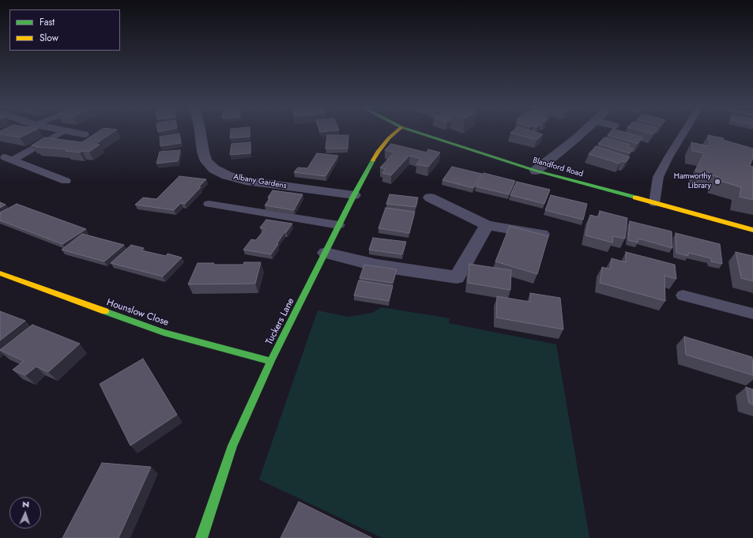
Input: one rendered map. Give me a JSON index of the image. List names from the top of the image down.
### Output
{
  "streets": {
    "street": [
      "Blandford Road",
      "Albany Gardens",
      "Hounslow Close",
      "Tuckers Lane"
    ]
  },
  "crossings": [
    ["Albany Gardens", "Tuckers Lane"],
    ["Hounslow Close", "Tuckers Lane"]
  ],
  "places": ["Hamworthy Library"],
  "legend": ["Fast", "Slow"],
  "north": "top"
}
